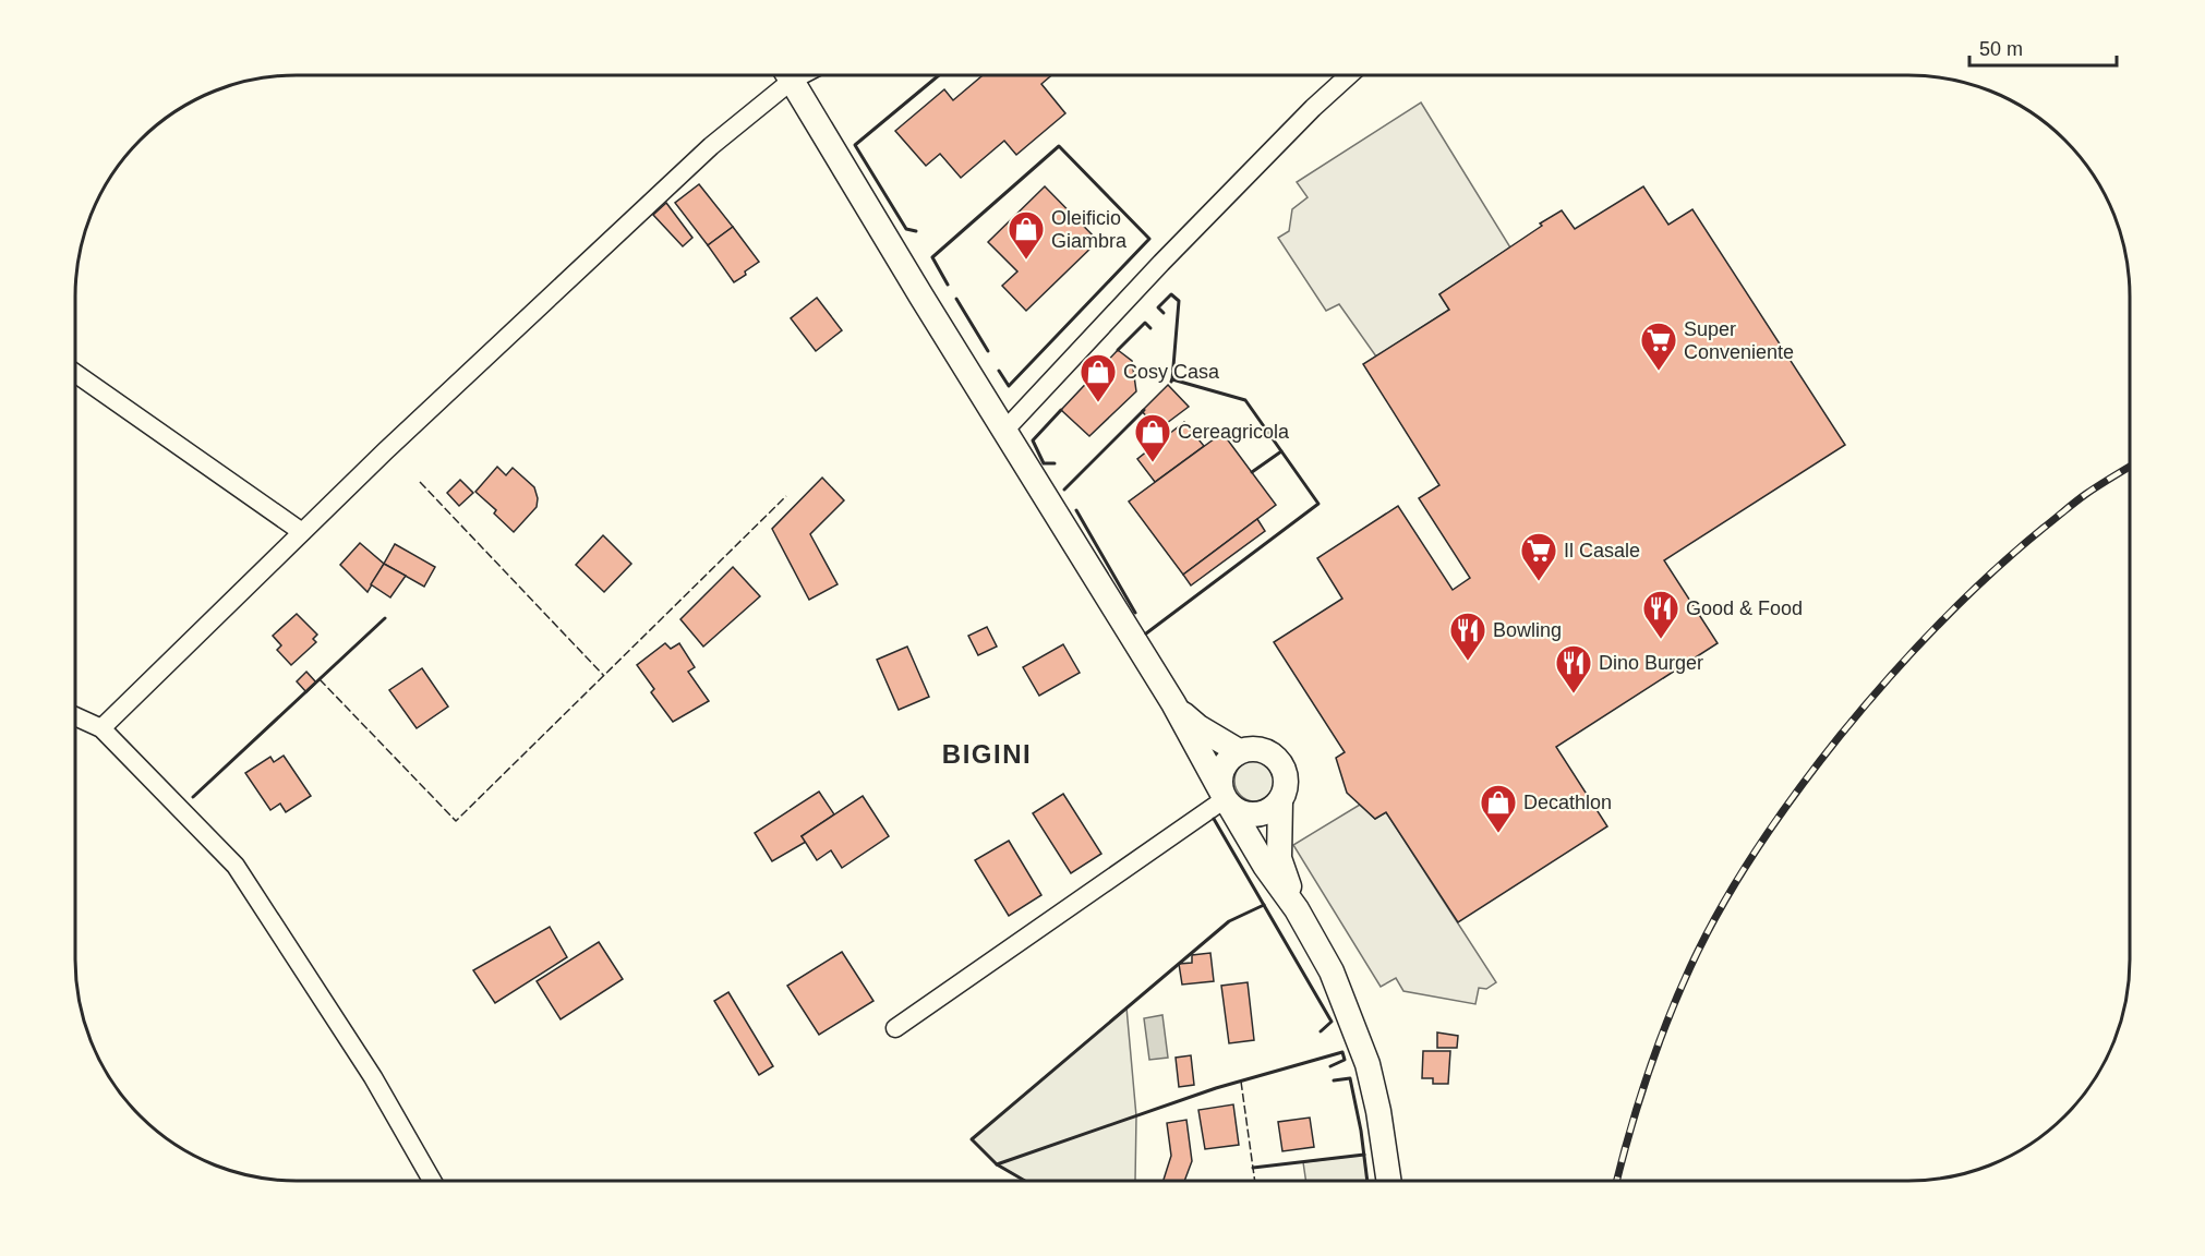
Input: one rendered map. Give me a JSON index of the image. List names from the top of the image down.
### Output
{
  "districts": ["BIGINI"],
  "places": {
    "shop": [
      "Oleificio Giambra",
      "Cosy Casa",
      "Cereagricola",
      "Decathlon"
    ],
    "supermarket": ["Super Conveniente", "Il Casale"],
    "restaurant": ["Good & Food", "Bowling", "Dino Burger"]
  },
  "scale_bar": "50 m"
}
